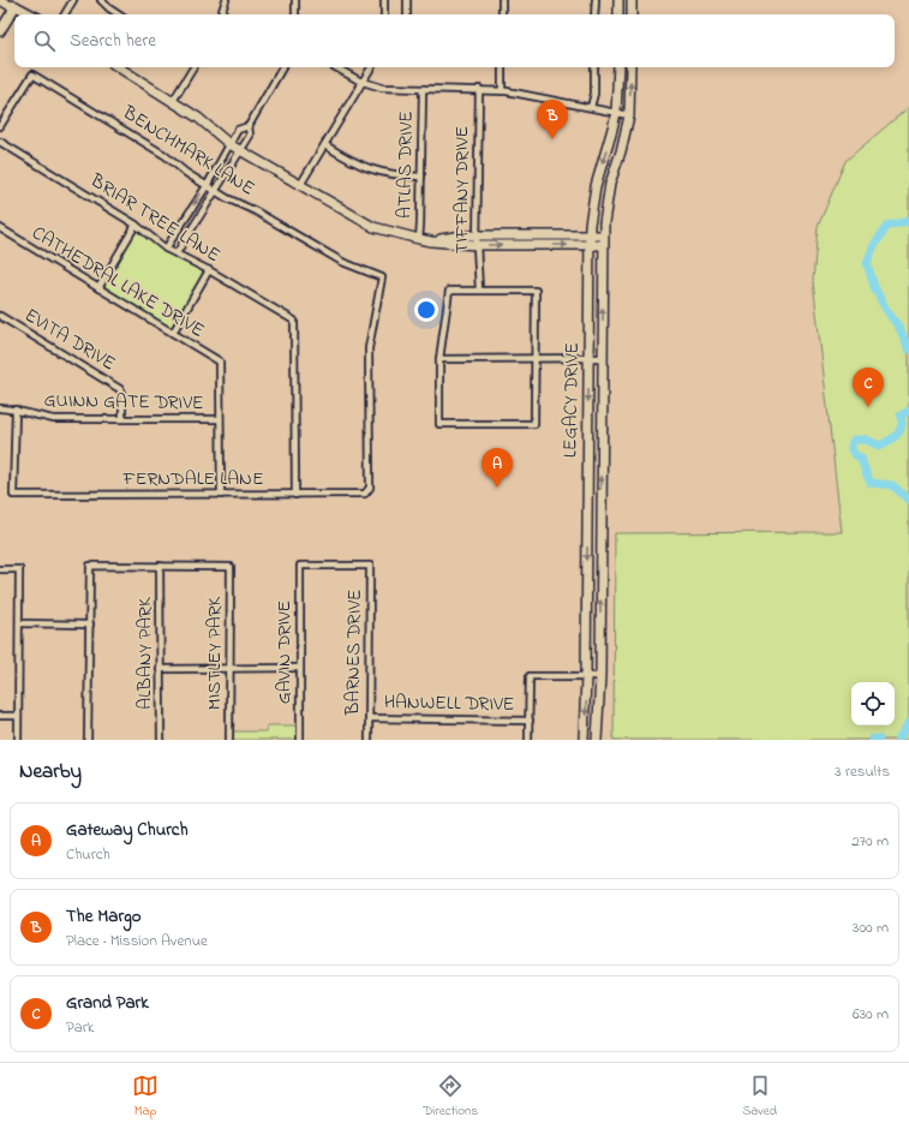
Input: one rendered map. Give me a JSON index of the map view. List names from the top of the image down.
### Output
{
  "streets": {
    "main road": ["LEGACY DRIVE"],
    "street": [
      "BENCHMARK LANE",
      "ATLAS DRIVE",
      "TIFFANY DRIVE",
      "BRIAR TREE LANE",
      "CATHEDRAL LAKE DRIVE",
      "EVITA DRIVE",
      "GUINN GATE DRIVE",
      "FERNDALE LANE",
      "GAVIN DRIVE",
      "BARNES DRIVE",
      "ALBANY PARK",
      "MISTLEY PARK",
      "HANWELL DRIVE"
    ]
  },
  "crossings": [
    ["BENCHMARK LANE", "FERNDALE LANE"],
    ["BRIAR TREE LANE", "FERNDALE LANE"],
    ["CATHEDRAL LAKE DRIVE", "GUINN GATE DRIVE"],
    ["EVITA DRIVE", "GUINN GATE DRIVE"],
    ["GUINN GATE DRIVE", "FERNDALE LANE"],
    ["GAVIN DRIVE", "BARNES DRIVE"],
    ["BARNES DRIVE", "HANWELL DRIVE"],
    ["ALBANY PARK", "MISTLEY PARK"]
  ],
  "page": {
    "search": "Search here",
    "pins": ["B", "C", "A"],
    "heading": ["Nearby", "3 results"],
    "list": [
      {
        "mark": "A",
        "name": "Gateway Church",
        "note": "Church",
        "value": "270 m"
      },
      {
        "mark": "B",
        "name": "The Margo",
        "note": "Place · Mission Avenue",
        "value": "300 m"
      },
      {
        "mark": "C",
        "name": "Grand Park",
        "note": "Park",
        "value": "630 m"
      }
    ],
    "nav": ["Map", "Directions", "Saved"]
  }
}
